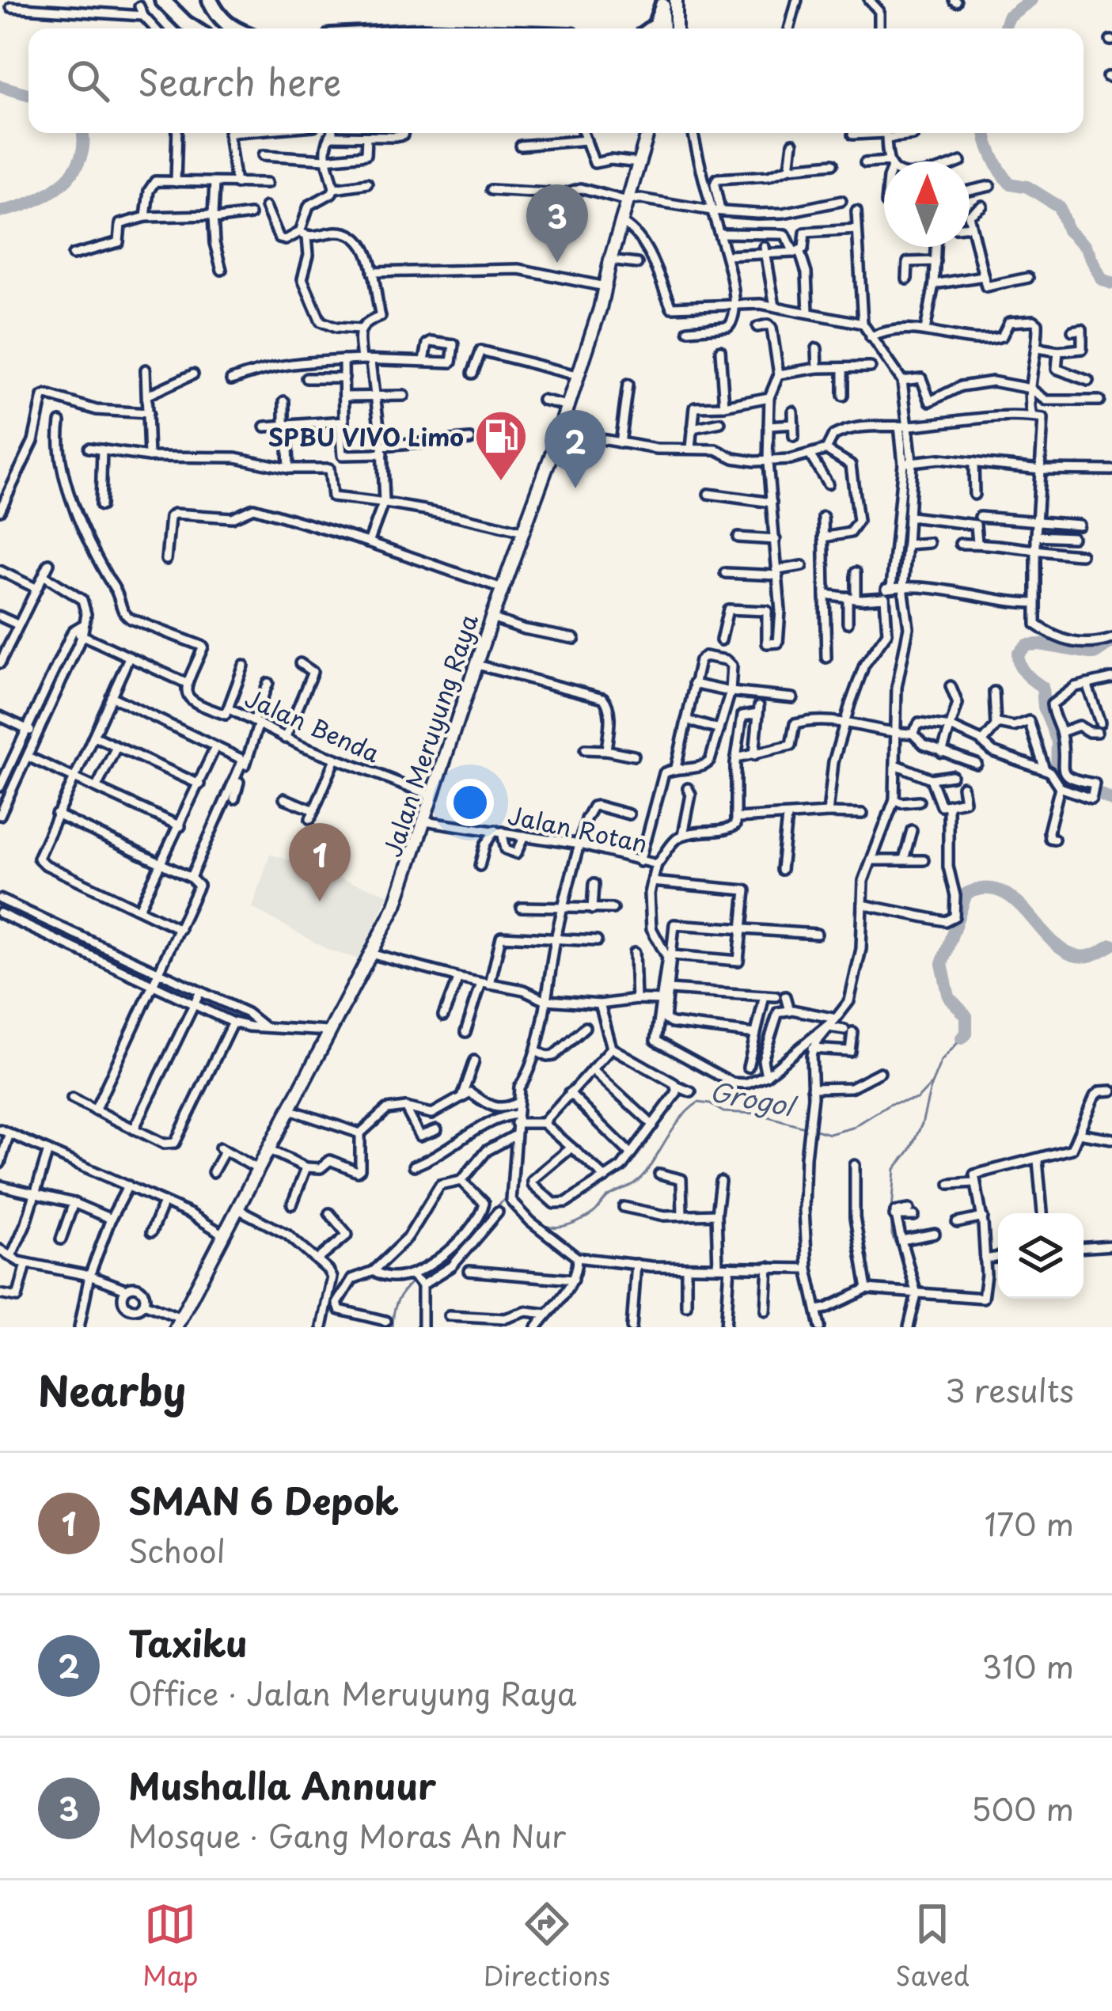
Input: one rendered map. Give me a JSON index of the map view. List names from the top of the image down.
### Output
{
  "streets": {
    "main road": ["Jalan Meruyung Raya"],
    "street": ["Jalan Benda", "Jalan Rotan"]
  },
  "crossings": [
    ["Jalan Benda", "Jalan Meruyung Raya"],
    ["Jalan Meruyung Raya", "Jalan Rotan"]
  ],
  "water": ["Grogol"],
  "places": {
    "fuel station": ["SPBU VIVO Limo"]
  },
  "north": "top",
  "page": {
    "search": "Search here",
    "pins": ["3", "2", "1"],
    "heading": ["Nearby", "3 results"],
    "list": [
      {
        "mark": "1",
        "name": "SMAN 6 Depok",
        "note": "School",
        "value": "170 m"
      },
      {
        "mark": "2",
        "name": "Taxiku",
        "note": "Office · Jalan Meruyung Raya",
        "value": "310 m"
      },
      {
        "mark": "3",
        "name": "Mushalla Annuur",
        "note": "Mosque · Gang Moras An Nur",
        "value": "500 m"
      }
    ],
    "nav": ["Map", "Directions", "Saved"]
  }
}
